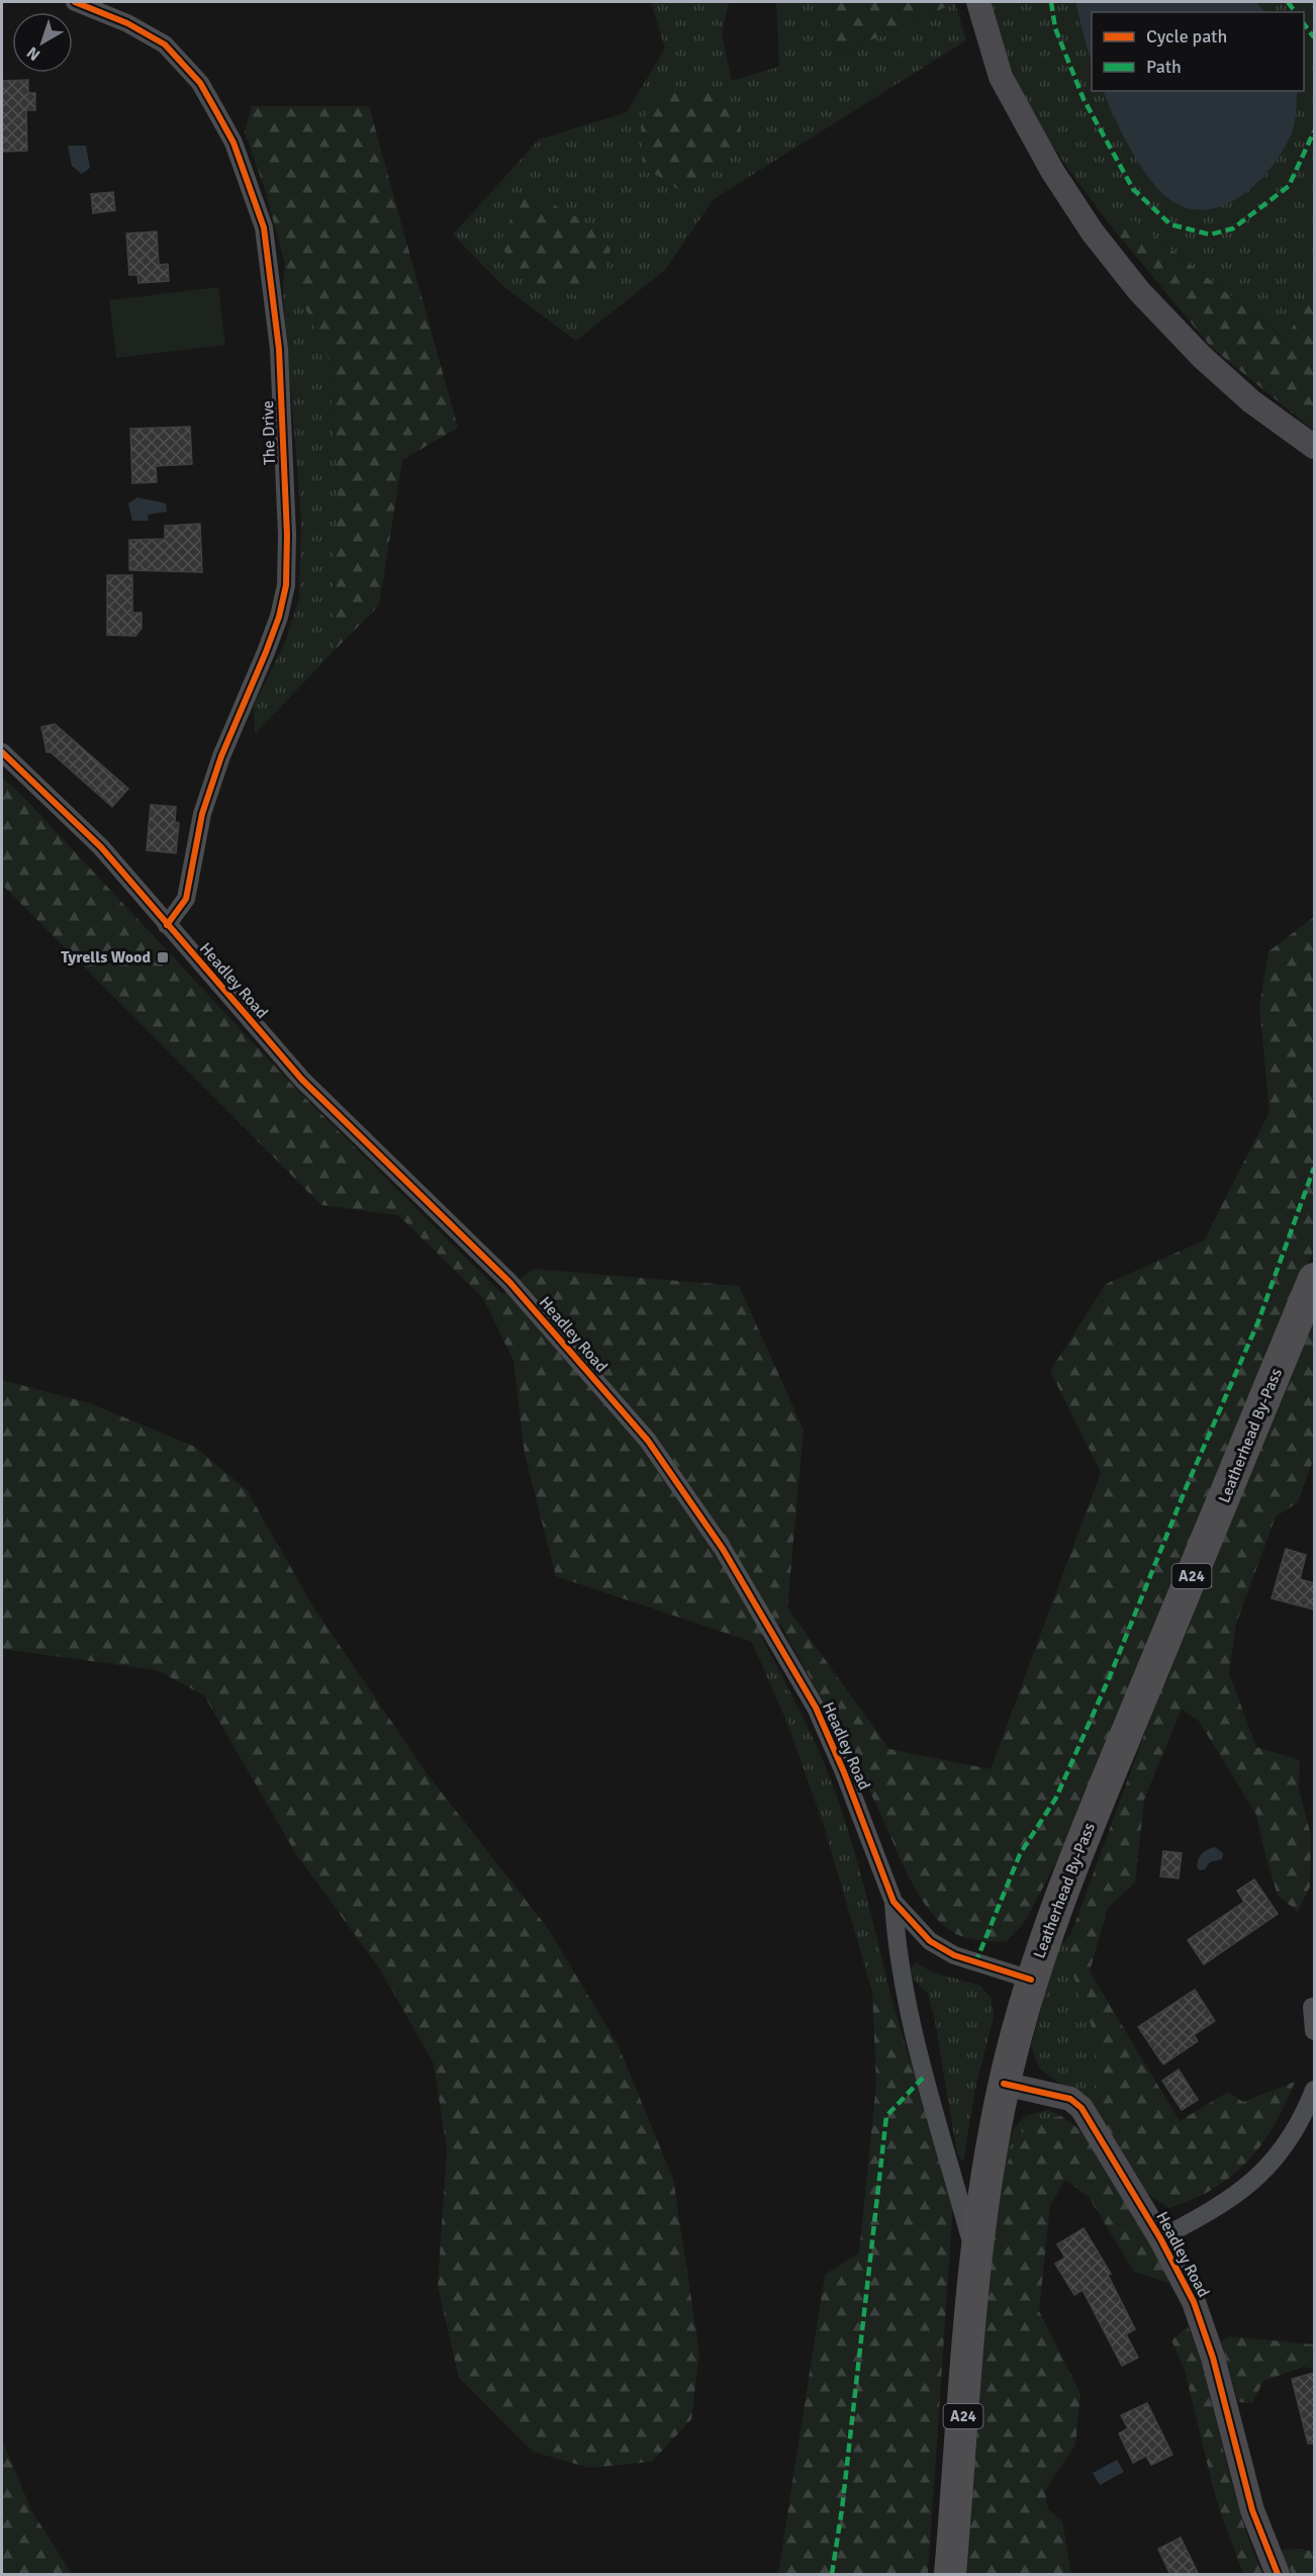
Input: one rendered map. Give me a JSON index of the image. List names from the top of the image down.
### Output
{
  "streets": {
    "highway": ["Leatherhead By-Pass", "A24"],
    "street": ["The Drive", "Headley Road"]
  },
  "crossings": [
    ["The Drive", "Headley Road"],
    ["Headley Road", "Leatherhead By-Pass"]
  ],
  "places": {
    "transit": ["Tyrells Wood"]
  },
  "legend": ["Cycle path", "Path"],
  "north": "bottom left"
}
